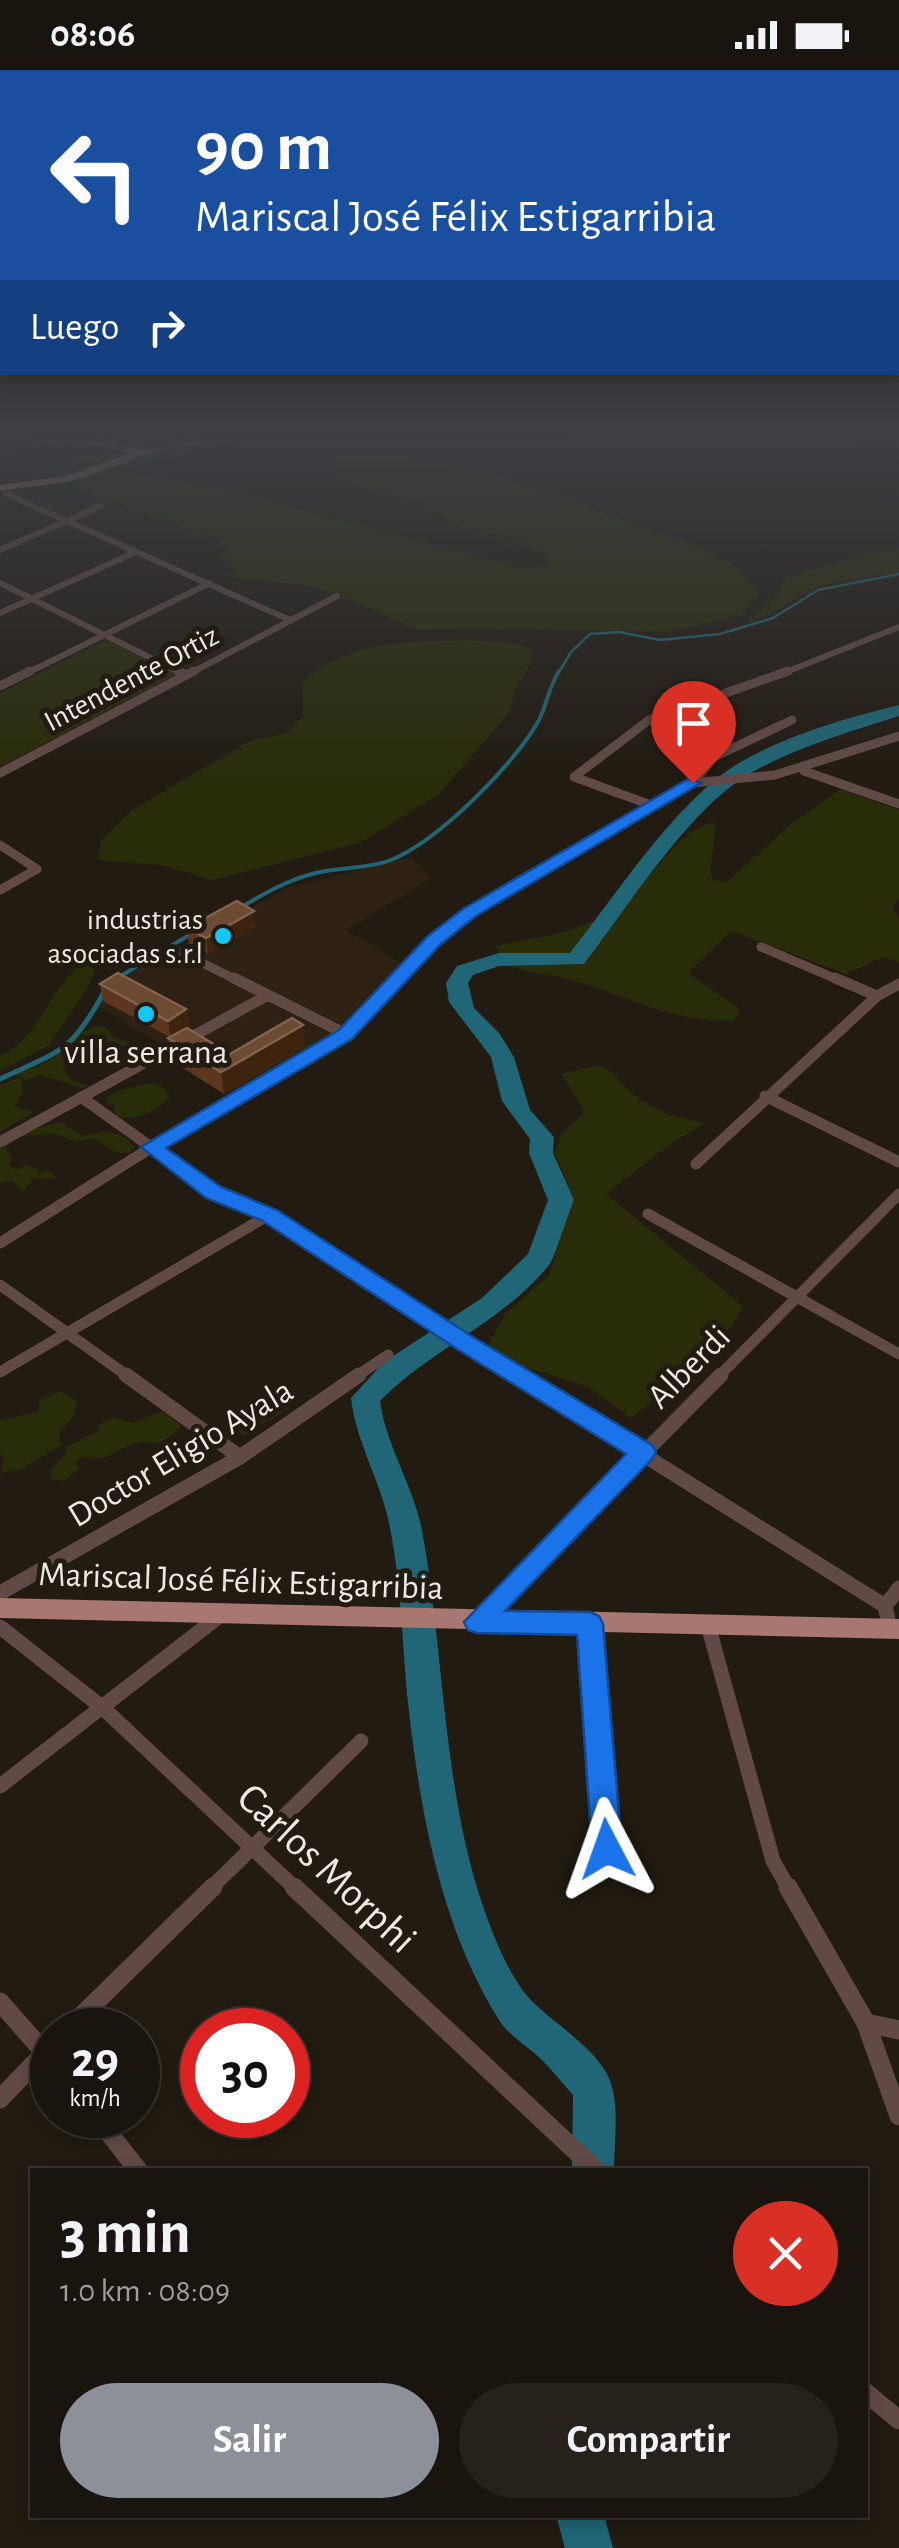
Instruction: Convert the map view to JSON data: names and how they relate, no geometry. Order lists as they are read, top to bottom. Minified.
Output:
{"streets":{"main road":["Mariscal José Félix Estigarribia"],"street":["Intendente Ortiz","Alberdi","Doctor Eligio Ayala","Carlos Morphi"]},"crossings":[["Alberdi","Mariscal José Félix Estigarribia"]],"places":["industrias asociadas s.r.l","villa serrana"],"page":{"status":"08:06","turn":["90 m","Mariscal José Félix Estigarribia"],"then":"Luego","speed":"29 km/h","limit":"30","heading":["3 min","1.0 km · 08:09"],"buttons":["Salir","Compartir"]}}
